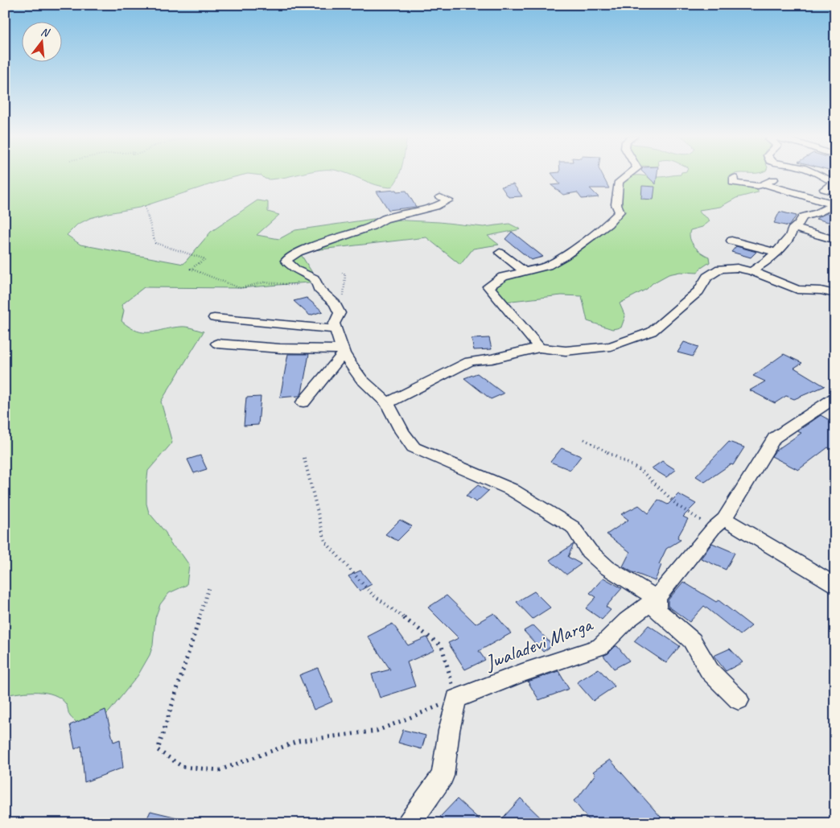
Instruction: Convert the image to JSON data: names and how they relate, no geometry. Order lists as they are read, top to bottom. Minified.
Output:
{"streets":{"street":["Jwaladevi Marga"]},"north":"top"}
